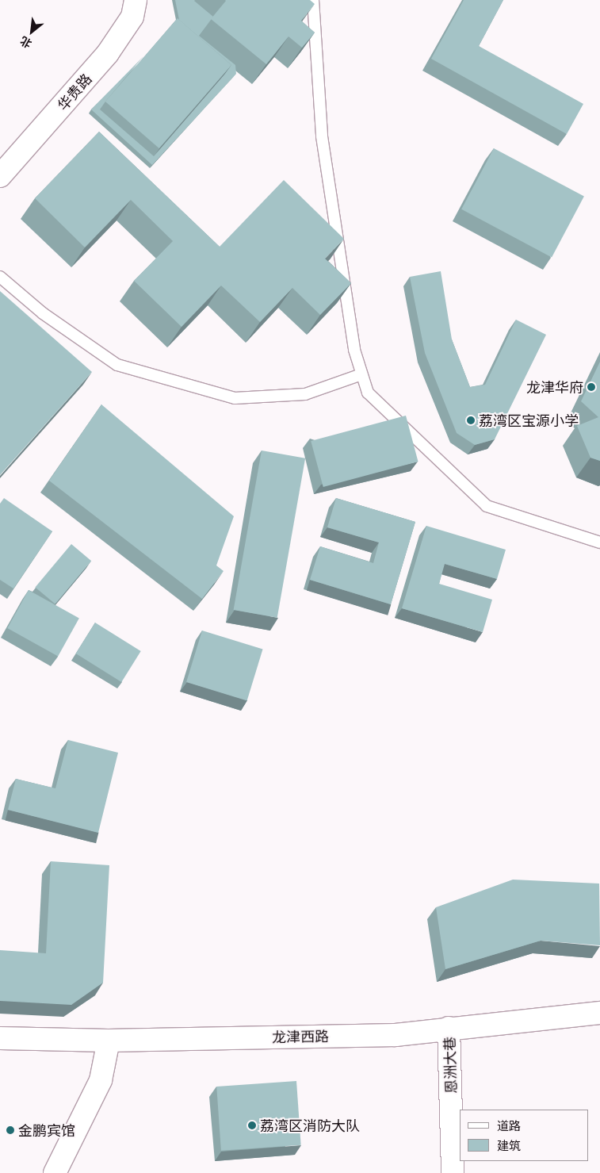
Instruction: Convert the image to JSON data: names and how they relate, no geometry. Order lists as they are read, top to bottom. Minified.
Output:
{"streets":{"street":["华贵路","龙津西路","恩洲大巷"]},"crossings":[["龙津西路","恩洲大巷"]],"places":["龙津华府","荔湾区宝源小学","荔湾区消防大队","金鹏宾馆"],"legend":["道路","建筑"],"north":"bottom left"}
